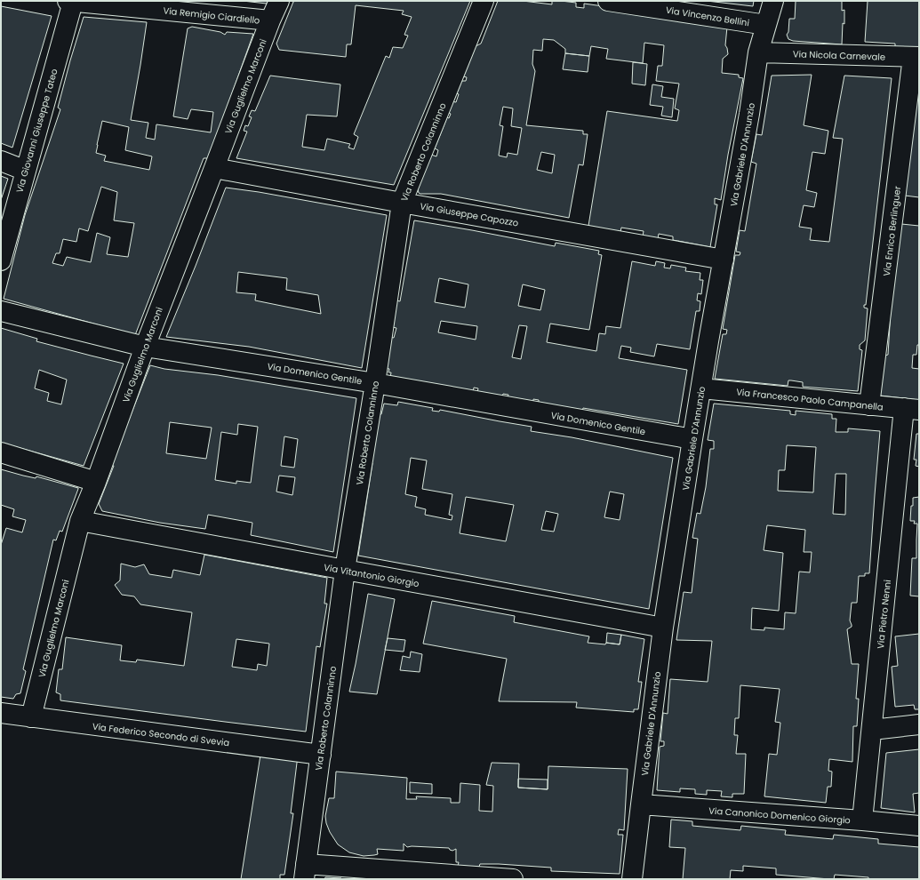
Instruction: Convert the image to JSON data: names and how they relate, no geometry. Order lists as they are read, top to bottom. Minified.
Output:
{"streets":{"street":["Via Remigio Ciardiello","Via Vincenzo Bellini","Via Nicola Carnevale","Via Guglielmo Marconi","Via Giovanni Giuseppe Tateo","Via Roberto Colanninno","Via Gabriele D'Annunzio","Via Giuseppe Capozzo","Via Enrico Berlinguer","Via Domenico Gentile","Via Francesco Paolo Campanella","Via Vitantonio Giorgio","Via Pietro Nenni","Via Federico Secondo di Svevia","Via Canonico Domenico Giorgio"]},"crossings":[["Via Remigio Ciardiello","Via Guglielmo Marconi"],["Via Remigio Ciardiello","Via Giovanni Giuseppe Tateo"],["Via Vincenzo Bellini","Via Gabriele D'Annunzio"],["Via Nicola Carnevale","Via Gabriele D'Annunzio"],["Via Nicola Carnevale","Via Enrico Berlinguer"],["Via Guglielmo Marconi","Via Giuseppe Capozzo"],["Via Guglielmo Marconi","Via Domenico Gentile"],["Via Guglielmo Marconi","Via Vitantonio Giorgio"],["Via Guglielmo Marconi","Via Federico Secondo di Svevia"],["Via Roberto Colanninno","Via Giuseppe Capozzo"],["Via Roberto Colanninno","Via Domenico Gentile"],["Via Roberto Colanninno","Via Vitantonio Giorgio"],["Via Roberto Colanninno","Via Federico Secondo di Svevia"],["Via Gabriele D'Annunzio","Via Giuseppe Capozzo"],["Via Gabriele D'Annunzio","Via Domenico Gentile"],["Via Gabriele D'Annunzio","Via Francesco Paolo Campanella"],["Via Gabriele D'Annunzio","Via Vitantonio Giorgio"],["Via Gabriele D'Annunzio","Via Canonico Domenico Giorgio"],["Via Enrico Berlinguer","Via Francesco Paolo Campanella"],["Via Francesco Paolo Campanella","Via Pietro Nenni"],["Via Pietro Nenni","Via Canonico Domenico Giorgio"]]}
